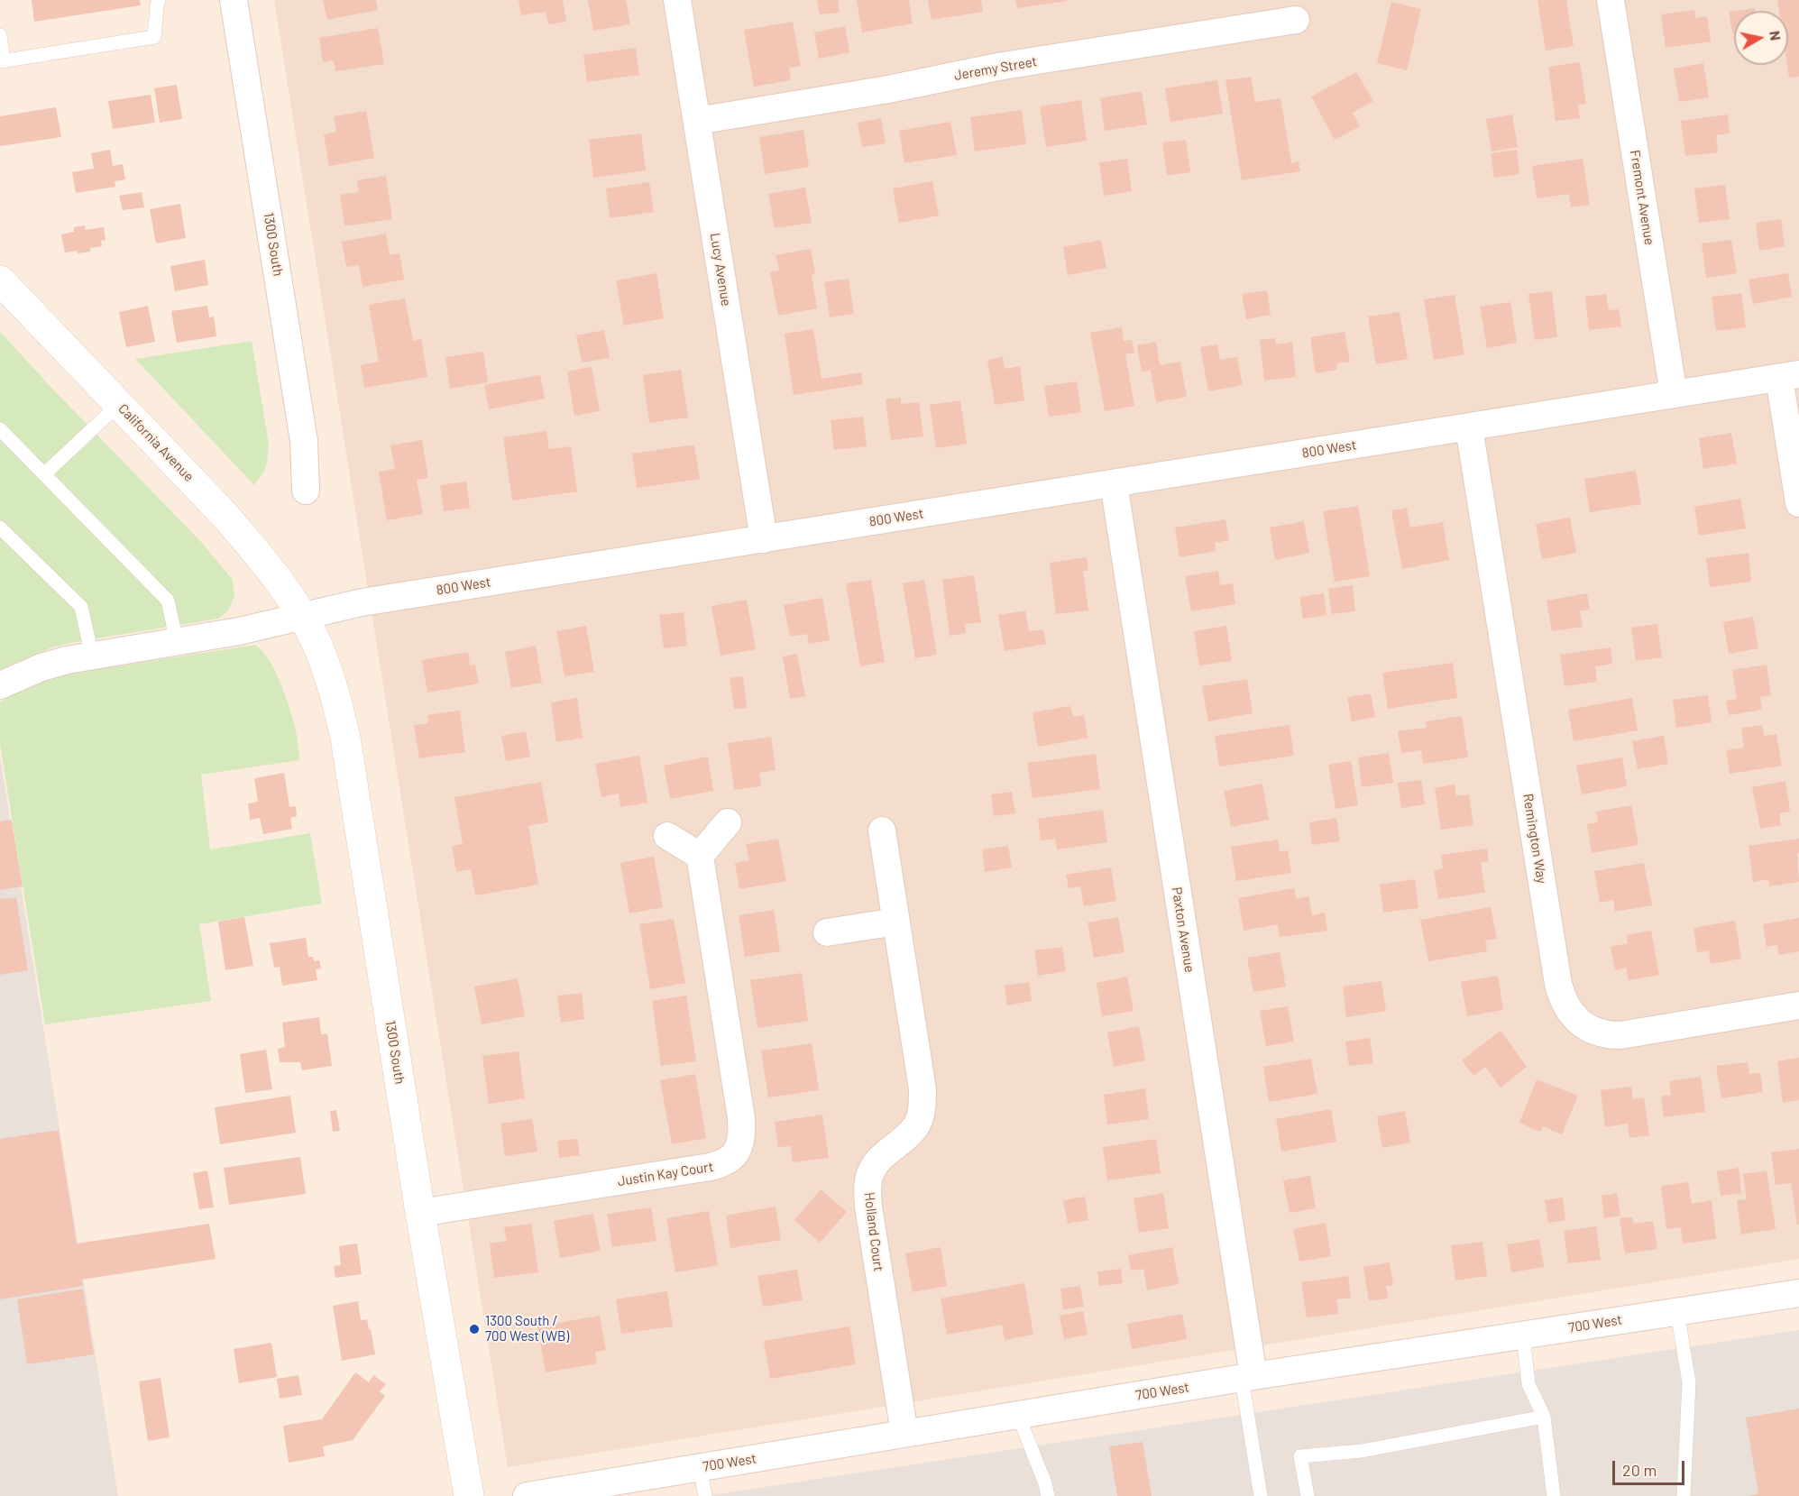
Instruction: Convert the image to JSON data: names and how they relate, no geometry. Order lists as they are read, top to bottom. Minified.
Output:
{"streets":{"main road":["1300 South","California Avenue"],"street":["Jeremy Street","Fremont Avenue","Lucy Avenue","800 West","Remington Way","Paxton Avenue","Justin Kay Court","Holland Court","700 West"]},"crossings":[["Jeremy Street","Lucy Avenue"],["Fremont Avenue","800 West"],["1300 South","California Avenue"],["1300 South","800 West"],["1300 South","Justin Kay Court"],["Lucy Avenue","800 West"],["California Avenue","800 West"],["800 West","Remington Way"],["800 West","Paxton Avenue"],["Paxton Avenue","700 West"],["Holland Court","700 West"]],"places":["1300 South / 700 West (WB)"],"scale_bar":"20 m","north":"right"}
